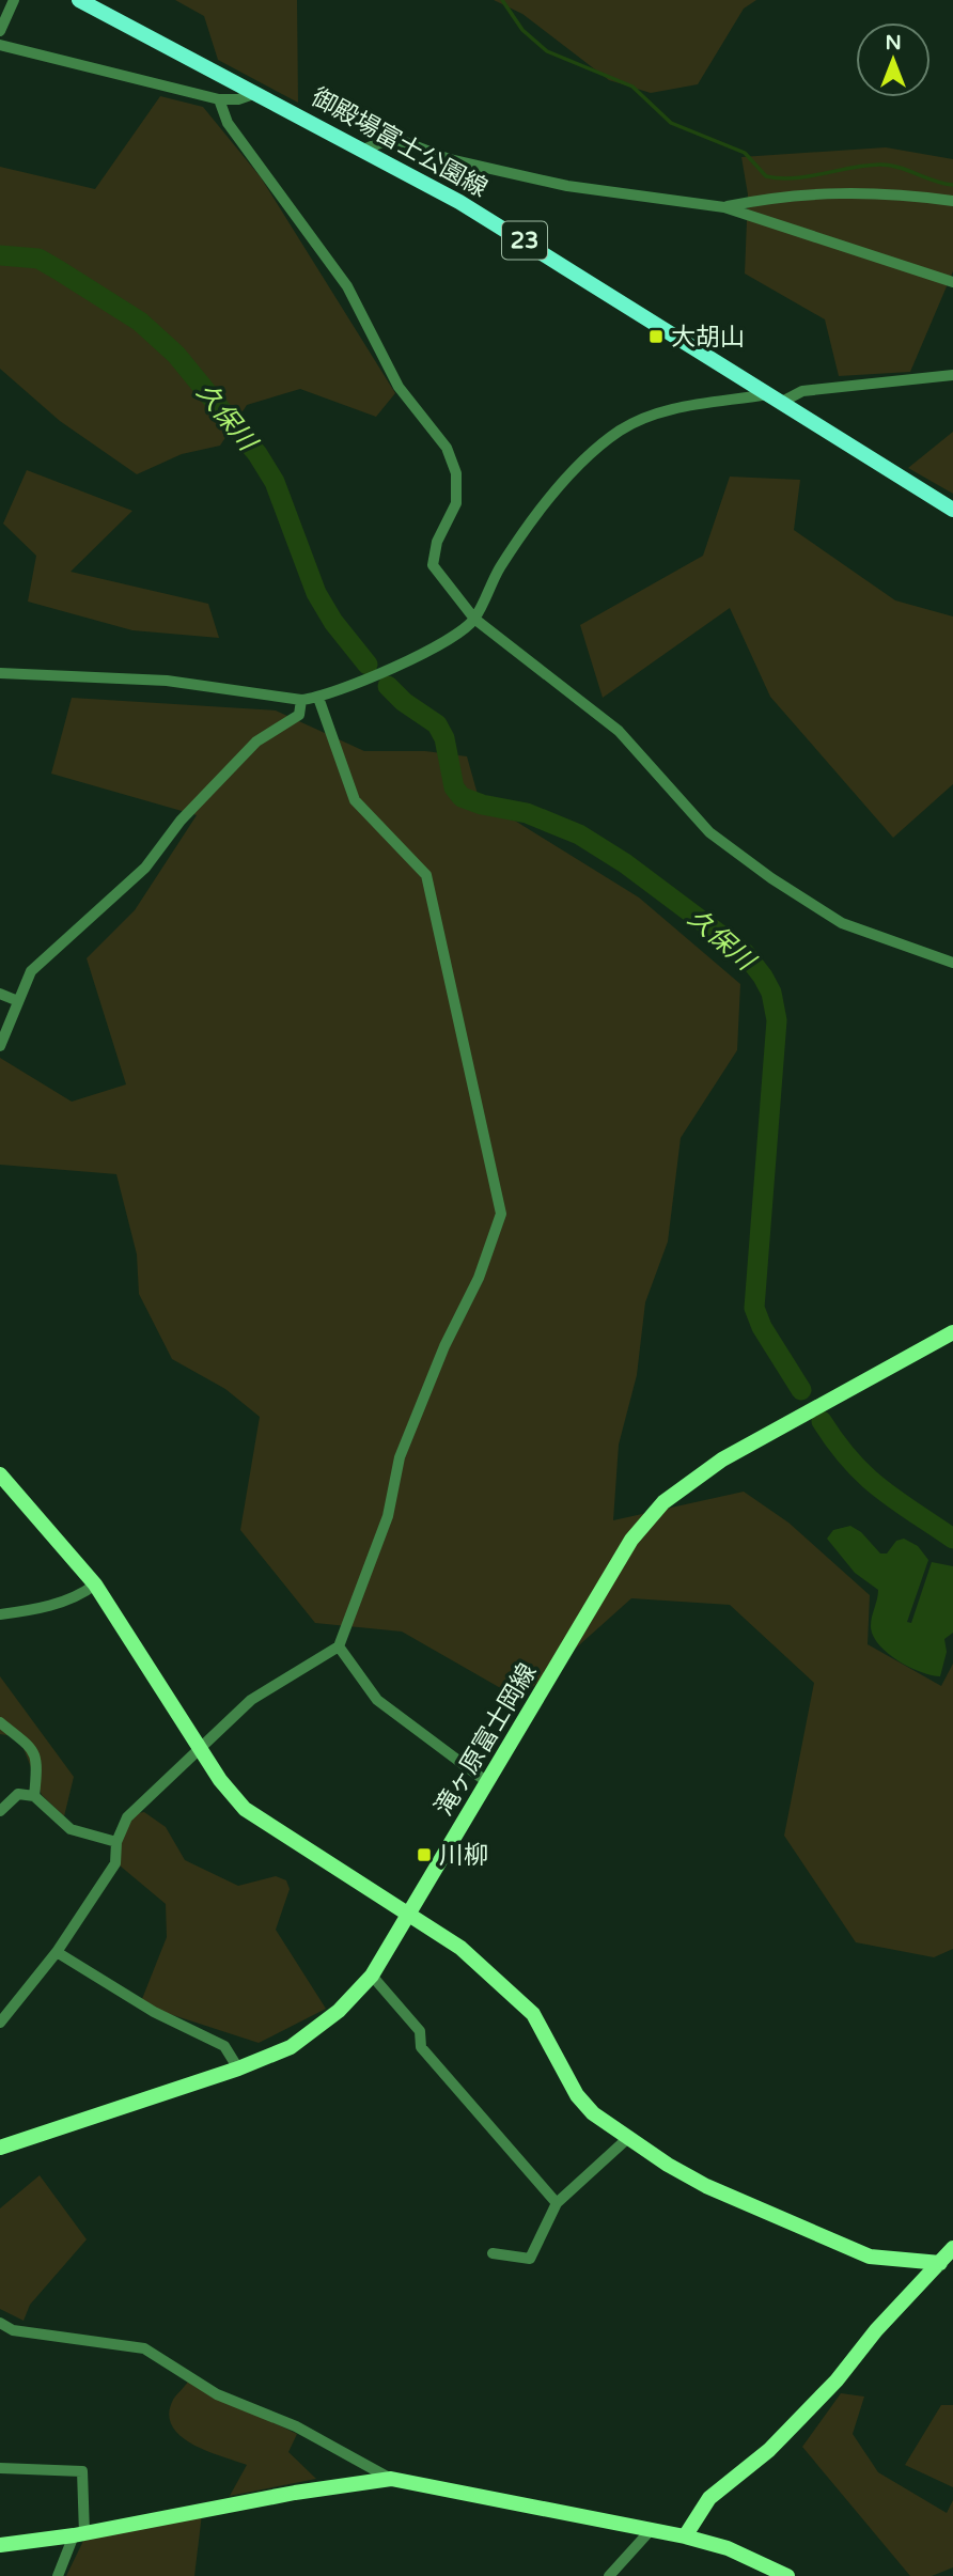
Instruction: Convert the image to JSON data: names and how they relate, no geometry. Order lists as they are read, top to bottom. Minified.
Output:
{"streets":{"main road":["御殿場富士公園線","23"],"street":["滝ヶ原富士岡線"]},"water":["久保川"],"places":{"transit":["大胡山","川柳"]},"north":"top"}
